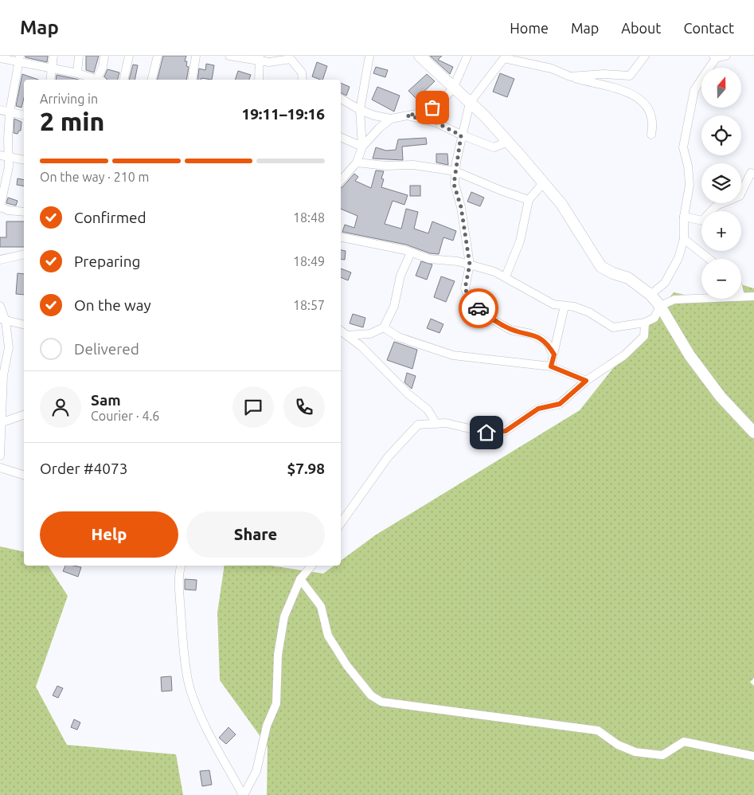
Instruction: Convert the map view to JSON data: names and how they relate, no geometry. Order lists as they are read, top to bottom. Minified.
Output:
{"north":"top","page":{"header":"Map","nav":["Home","Map","About","Contact"],"map_buttons":["+","−"],"heading":["2 min","Arriving in","19:11–19:16"],"panel":["Sam","Courier · 4.6","Order #4073","$7.98"],"bar":"On the way · 210 m","list":[["Confirmed","18:48"],["Preparing","18:49"],["On the way","18:57"],"Delivered"],"buttons":["Help","Share"]}}
